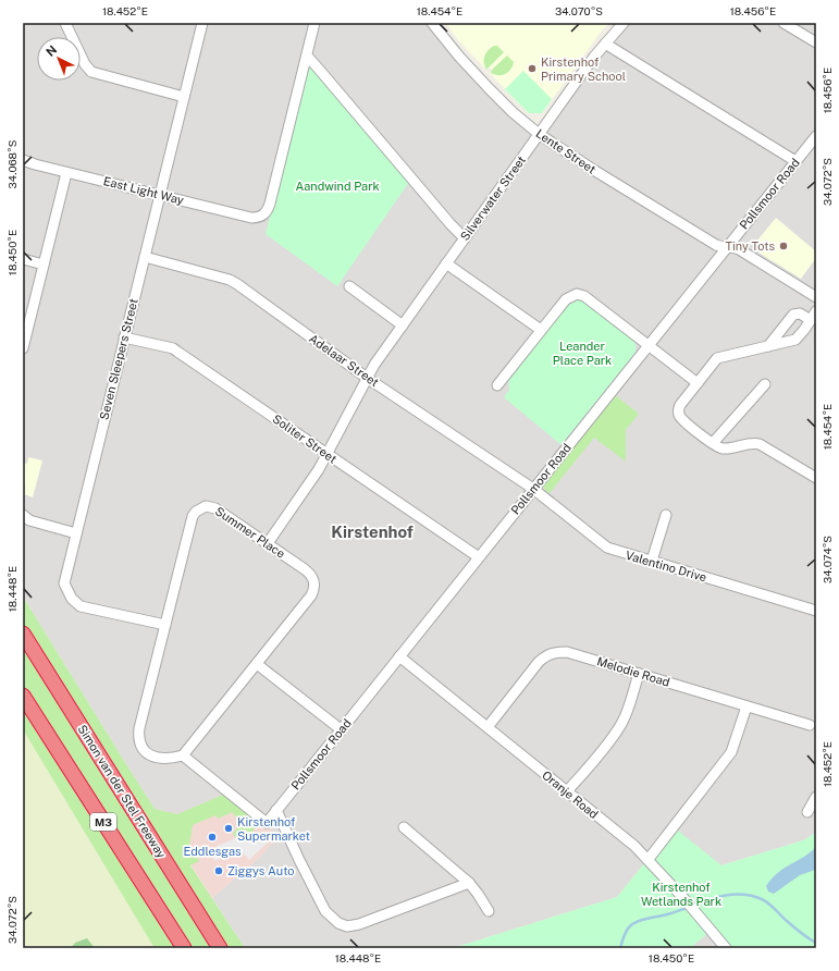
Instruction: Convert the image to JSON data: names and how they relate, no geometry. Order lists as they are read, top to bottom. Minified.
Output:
{"streets":{"highway":["Simon van der Stel Freeway","M3"],"street":["Lente Street","East Light Way","Pollsmoor Road","Silverwater Street","Seven Sleepers Street","Adelaar Street","Soliter Street","Summer Place","Valentino Drive","Melodie Road","Oranje Road"]},"crossings":[["Lente Street","Pollsmoor Road"],["Lente Street","Silverwater Street"],["East Light Way","Seven Sleepers Street"],["Pollsmoor Road","Adelaar Street"],["Pollsmoor Road","Soliter Street"],["Pollsmoor Road","Summer Place"],["Pollsmoor Road","Valentino Drive"],["Pollsmoor Road","Oranje Road"],["Silverwater Street","Adelaar Street"],["Silverwater Street","Soliter Street"],["Silverwater Street","Summer Place"],["Seven Sleepers Street","Adelaar Street"],["Seven Sleepers Street","Soliter Street"],["Seven Sleepers Street","Summer Place"],["Adelaar Street","Valentino Drive"],["Melodie Road","Oranje Road"]],"districts":["Kirstenhof"],"parks":["Aandwind Park","Leander Place Park","Kirstenhof Wetlands Park"],"places":["Kirstenhof Primary School","Tiny Tots","Kirstenhof Supermarket","Eddlesgas","Ziggys Auto"],"north":"top left","coordinates":["18.452°E","18.454°E","34.070°S","18.456°E","34.068°S","34.072°S","18.450°E","34.074°S","18.448°E"]}
